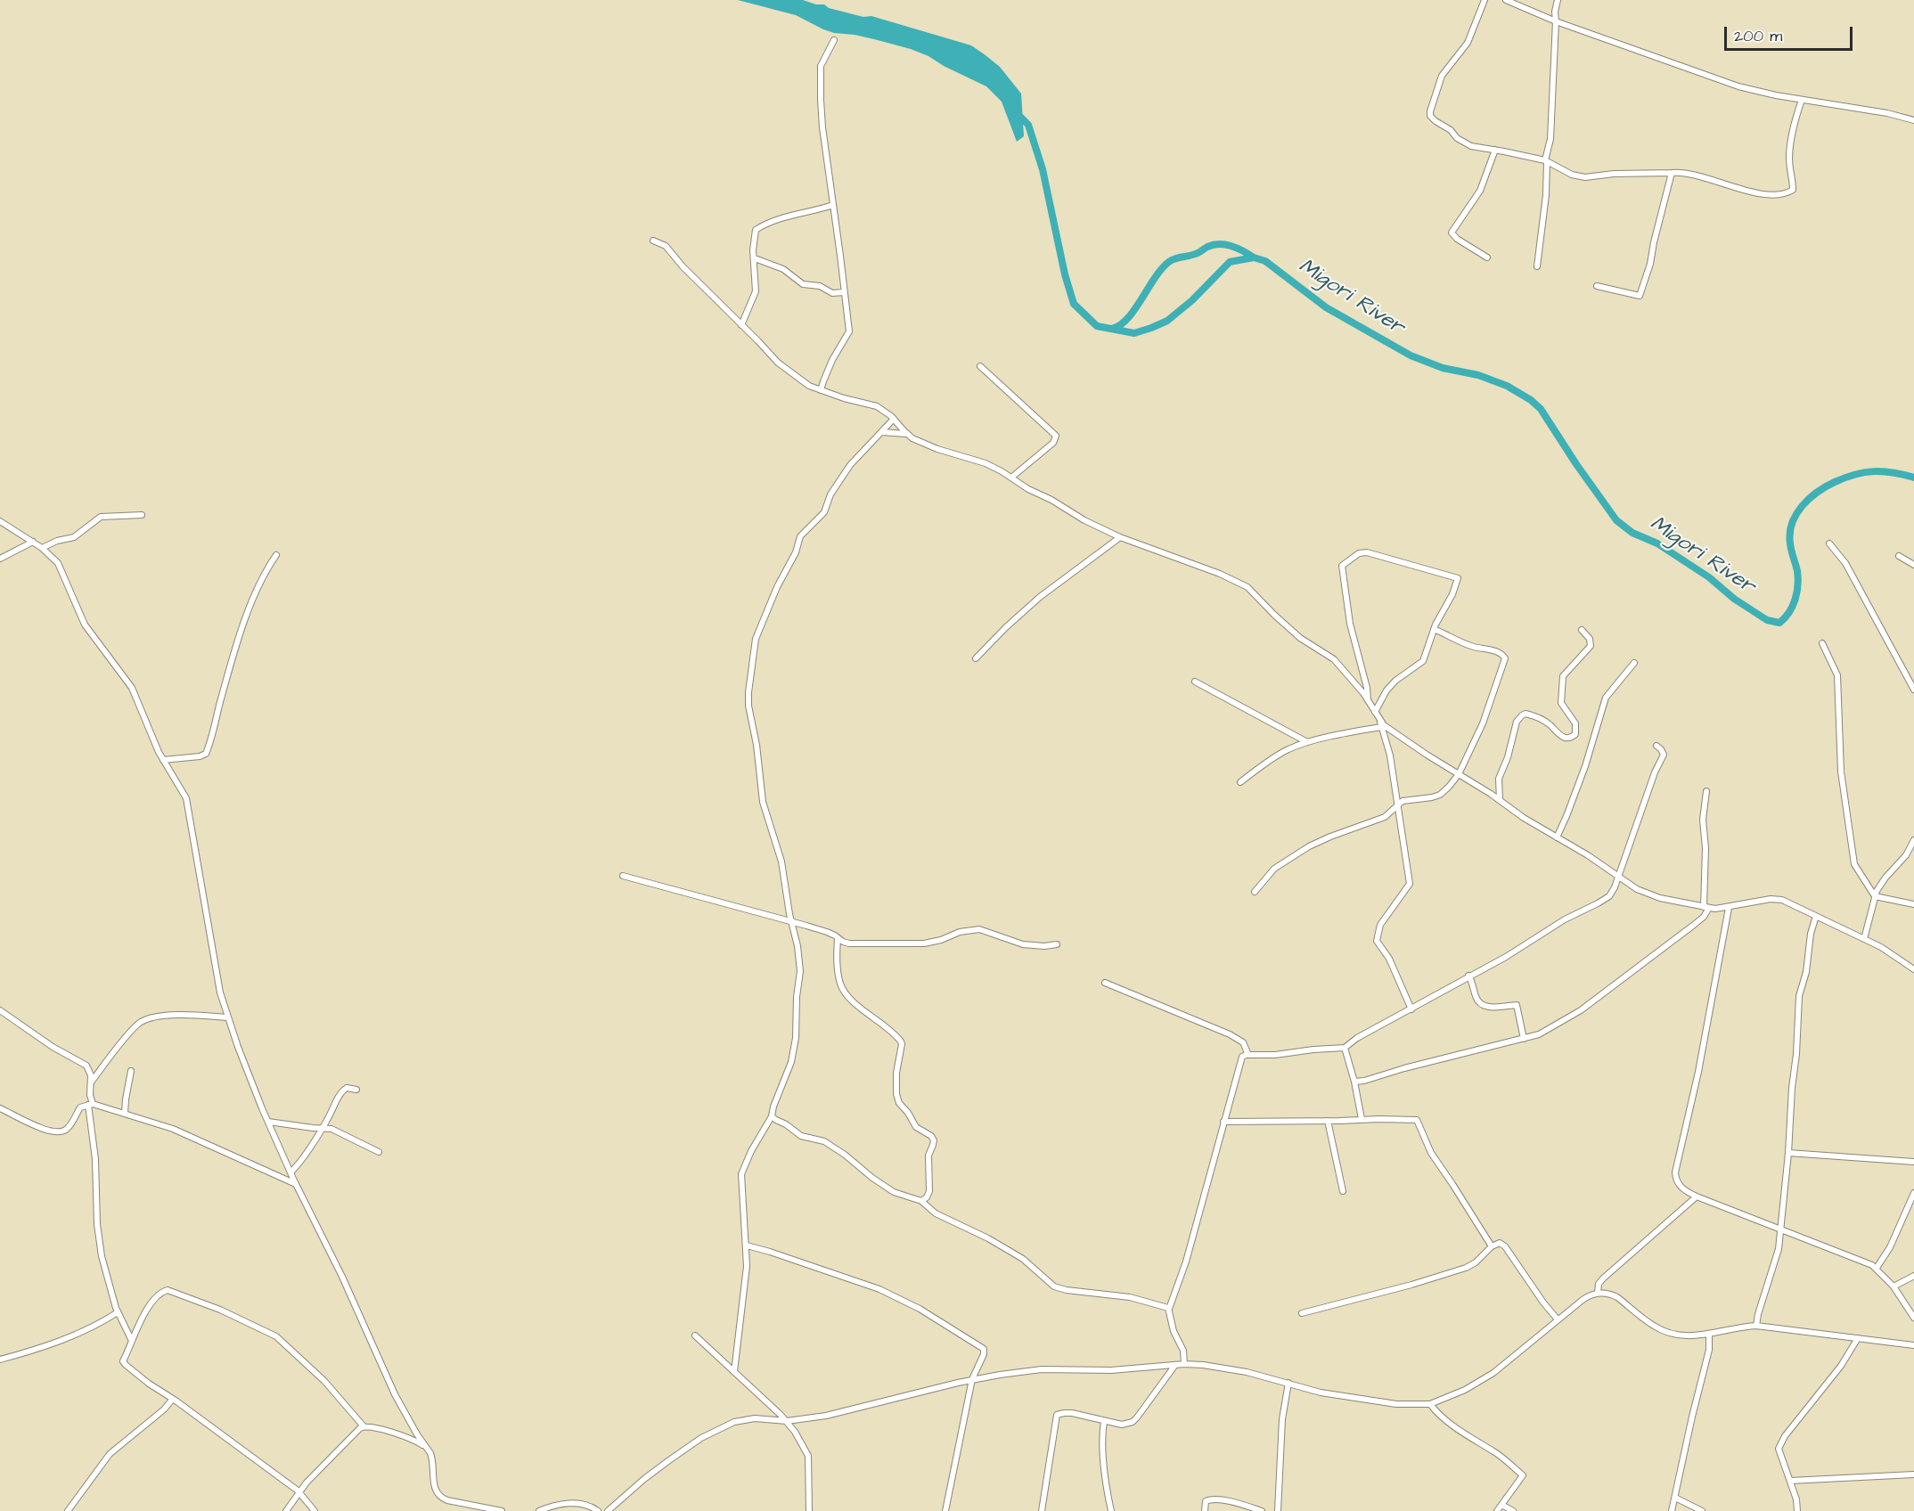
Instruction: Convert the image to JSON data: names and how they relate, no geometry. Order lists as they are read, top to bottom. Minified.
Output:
{"water":["Migori River"],"scale_bar":"200 m"}
